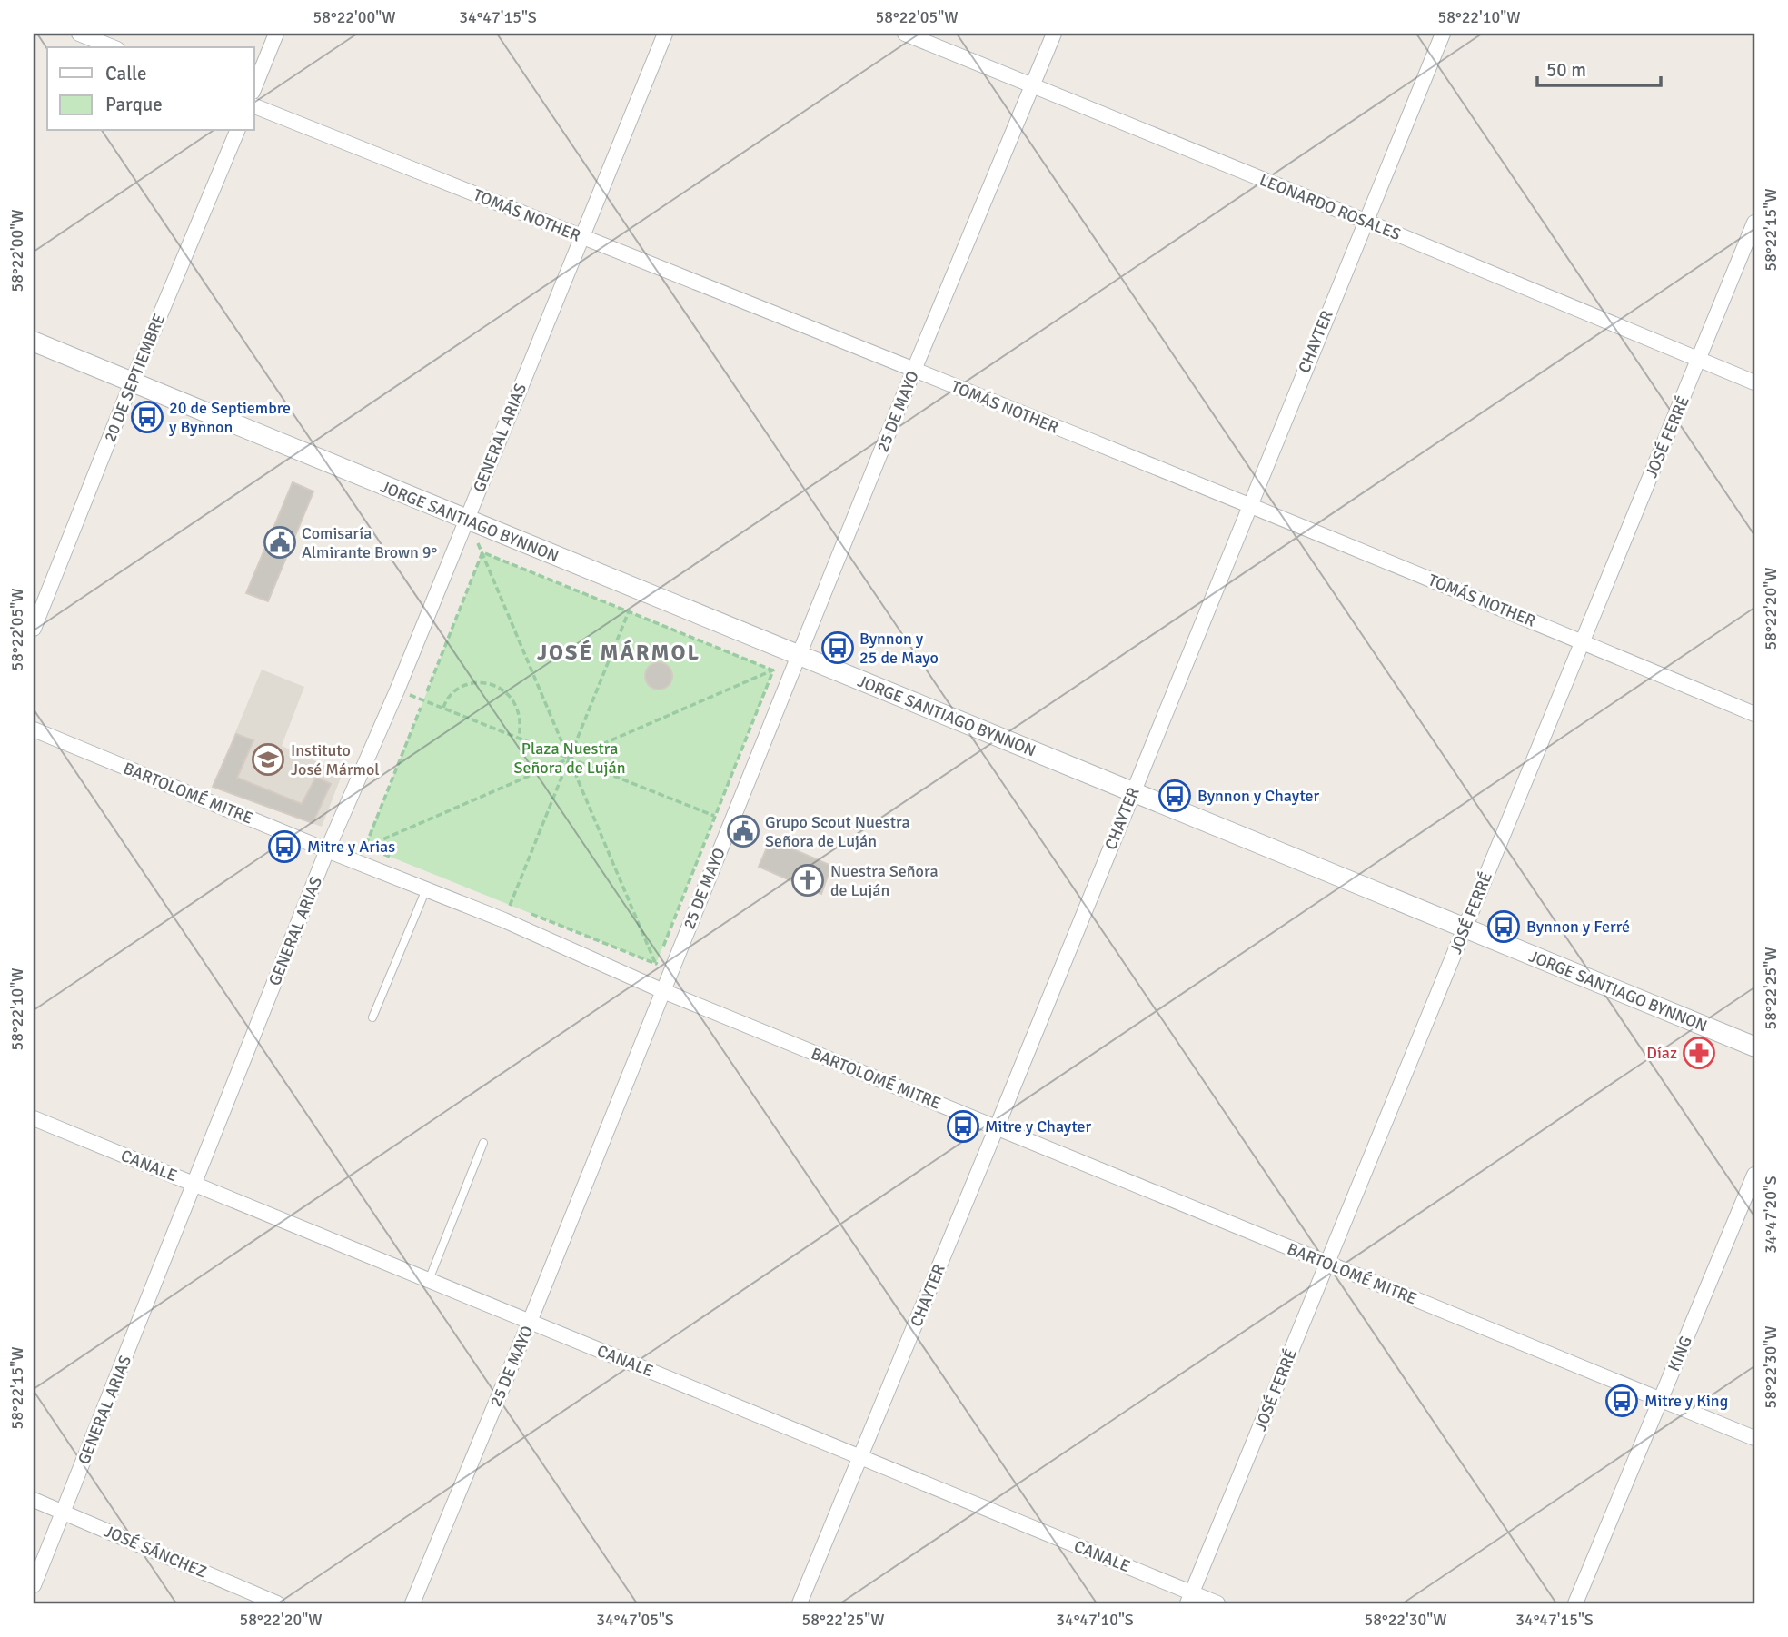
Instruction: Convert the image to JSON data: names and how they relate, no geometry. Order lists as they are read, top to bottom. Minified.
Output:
{"streets":{"street":["LEONARDO ROSALES","TOMÁS NOTHER","CHAYTER","20 DE SEPTIEMBRE","25 DE MAYO","JOSÉ FERRÉ","GENERAL ARIAS","JORGE SANTIAGO BYNNON","BARTOLOMÉ MITRE","CANALE","KING","JOSÉ SÁNCHEZ"]},"crossings":[["LEONARDO ROSALES","CHAYTER"],["LEONARDO ROSALES","25 DE MAYO"],["LEONARDO ROSALES","JOSÉ FERRÉ"],["TOMÁS NOTHER","CHAYTER"],["TOMÁS NOTHER","25 DE MAYO"],["TOMÁS NOTHER","JOSÉ FERRÉ"],["TOMÁS NOTHER","GENERAL ARIAS"],["CHAYTER","JORGE SANTIAGO BYNNON"],["CHAYTER","BARTOLOMÉ MITRE"],["CHAYTER","CANALE"],["20 DE SEPTIEMBRE","JORGE SANTIAGO BYNNON"],["25 DE MAYO","JORGE SANTIAGO BYNNON"],["25 DE MAYO","BARTOLOMÉ MITRE"],["25 DE MAYO","CANALE"],["JOSÉ FERRÉ","JORGE SANTIAGO BYNNON"],["JOSÉ FERRÉ","BARTOLOMÉ MITRE"],["JOSÉ FERRÉ","CANALE"],["GENERAL ARIAS","JORGE SANTIAGO BYNNON"],["GENERAL ARIAS","BARTOLOMÉ MITRE"],["GENERAL ARIAS","CANALE"],["GENERAL ARIAS","JOSÉ SÁNCHEZ"],["BARTOLOMÉ MITRE","KING"]],"districts":["JOSÉ MÁRMOL"],"parks":["Plaza Nuestra Señora de Luján"],"places":{"bus stop":["20 de Septiembre y Bynnon","Bynnon y 25 de Mayo","Bynnon y Chayter","Mitre y Arias","Bynnon y Ferré","Mitre y Chayter","Mitre y King"],"public building":["Comisaría Almirante Brown 9°","Grupo Scout Nuestra Señora de Luján"],"school or university":["Instituto José Mármol"],"church":["Nuestra Señora de Luján"],"pharmacy":["Díaz"]},"legend":["Calle","Parque"],"scale_bar":"50 m","coordinates":["58°22'00\"W","34°47'15\"S","58°22'05\"W","58°22'10\"W","58°22'15\"W","58°22'20\"W","58°22'25\"W","34°47'20\"S","58°22'30\"W","34°47'05\"S","34°47'10\"S"]}
